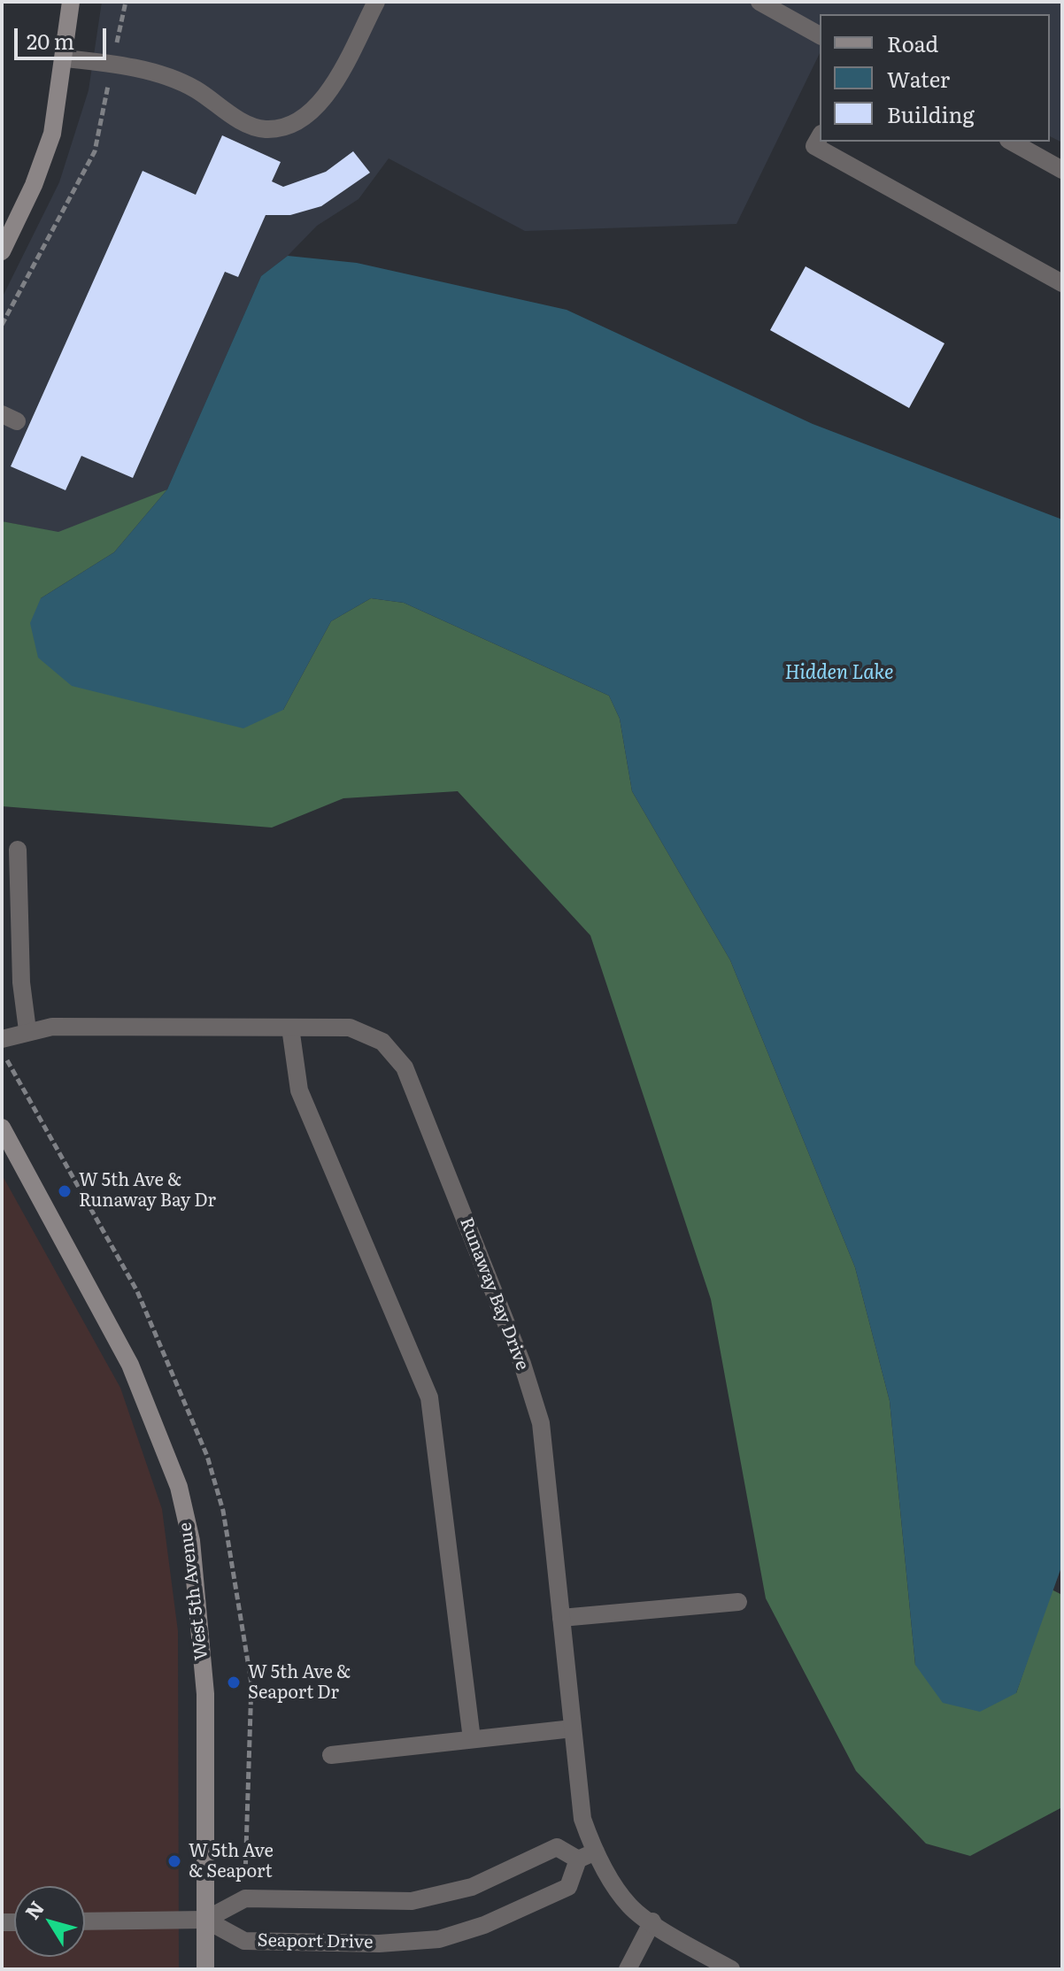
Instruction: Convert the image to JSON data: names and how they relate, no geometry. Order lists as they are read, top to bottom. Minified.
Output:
{"streets":{"main road":["West 5th Avenue"],"street":["Runaway Bay Drive","Seaport Drive"]},"crossings":[["West 5th Avenue","Seaport Drive"]],"water":["Hidden Lake"],"places":["W 5th Ave & Runaway Bay Dr","W 5th Ave & Seaport Dr","W 5th Ave & Seaport"],"legend":["Road","Water","Building"],"scale_bar":"20 m","north":"top left"}
